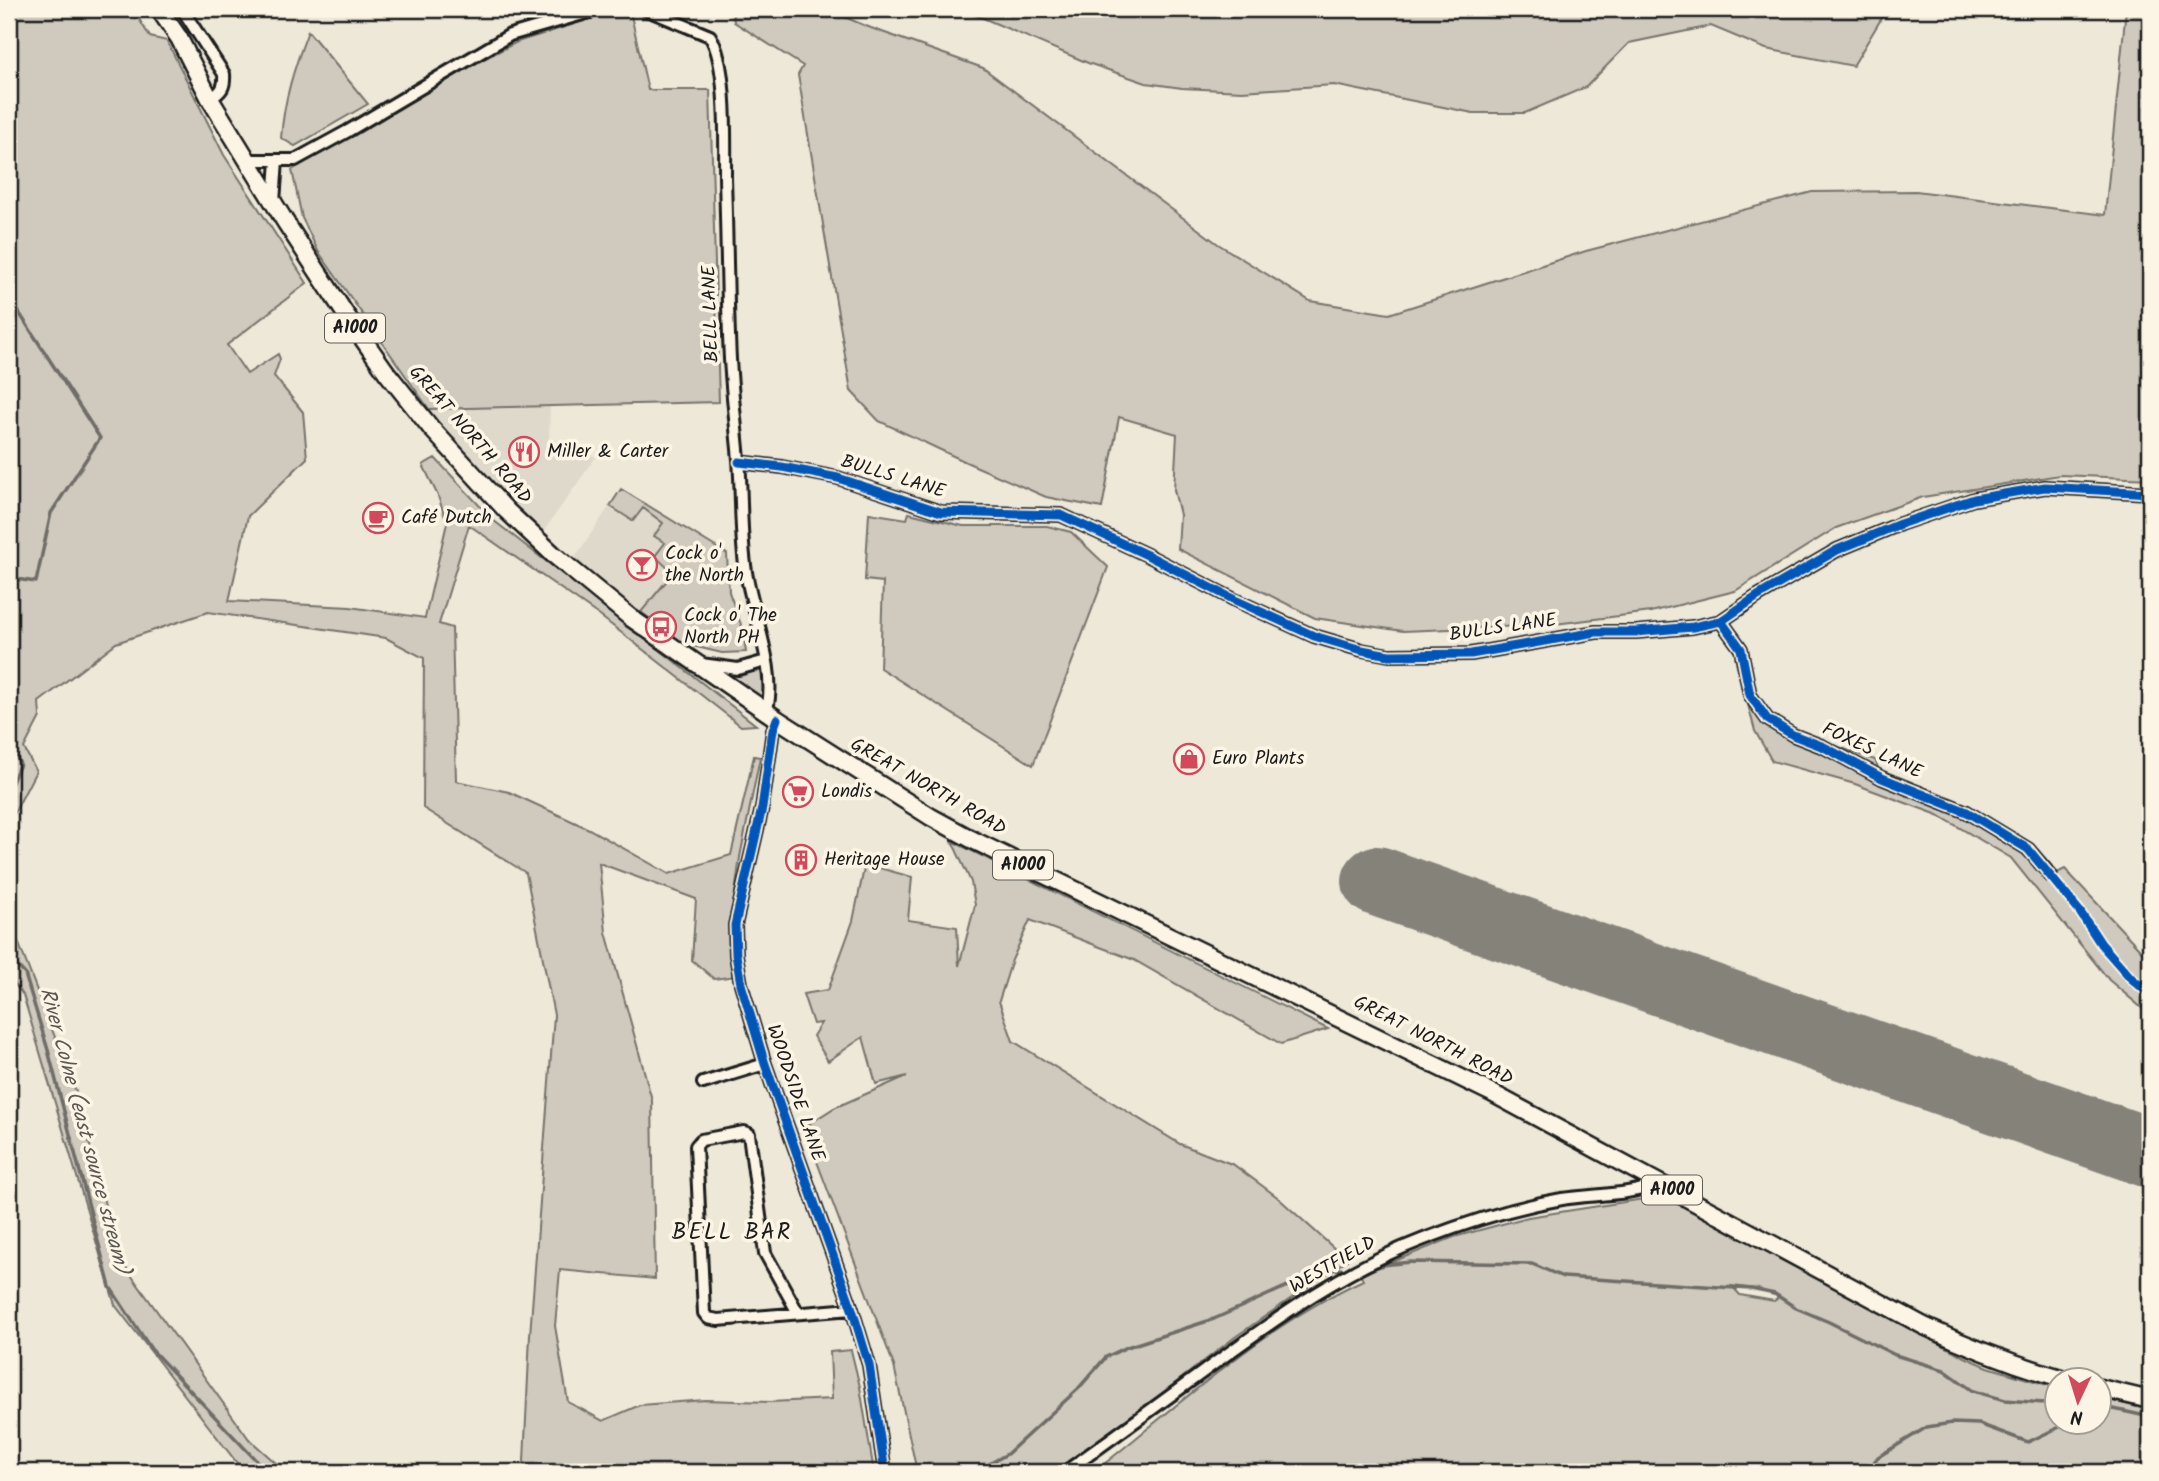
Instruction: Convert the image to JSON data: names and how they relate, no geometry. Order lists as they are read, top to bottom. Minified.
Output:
{"streets":{"main road":["A1000","GREAT NORTH ROAD"],"street":["BELL LANE","BULLS LANE","FOXES LANE","WOODSIDE LANE","WESTFIELD"]},"crossings":[["BELL LANE","GREAT NORTH ROAD"],["BELL LANE","BULLS LANE"],["BELL LANE","WOODSIDE LANE"],["GREAT NORTH ROAD","WOODSIDE LANE"],["GREAT NORTH ROAD","WESTFIELD"],["BULLS LANE","FOXES LANE"]],"districts":["BELL BAR"],"water":["River Colne (east source stream)"],"places":{"restaurant":["Miller & Carter"],"cafe":["Café Dutch"],"bar":["Cock o' the North"],"bus stop":["Cock o' The North PH"],"shop":["Euro Plants"],"supermarket":["Londis"],"building":["Heritage House"]},"north":"bottom"}
